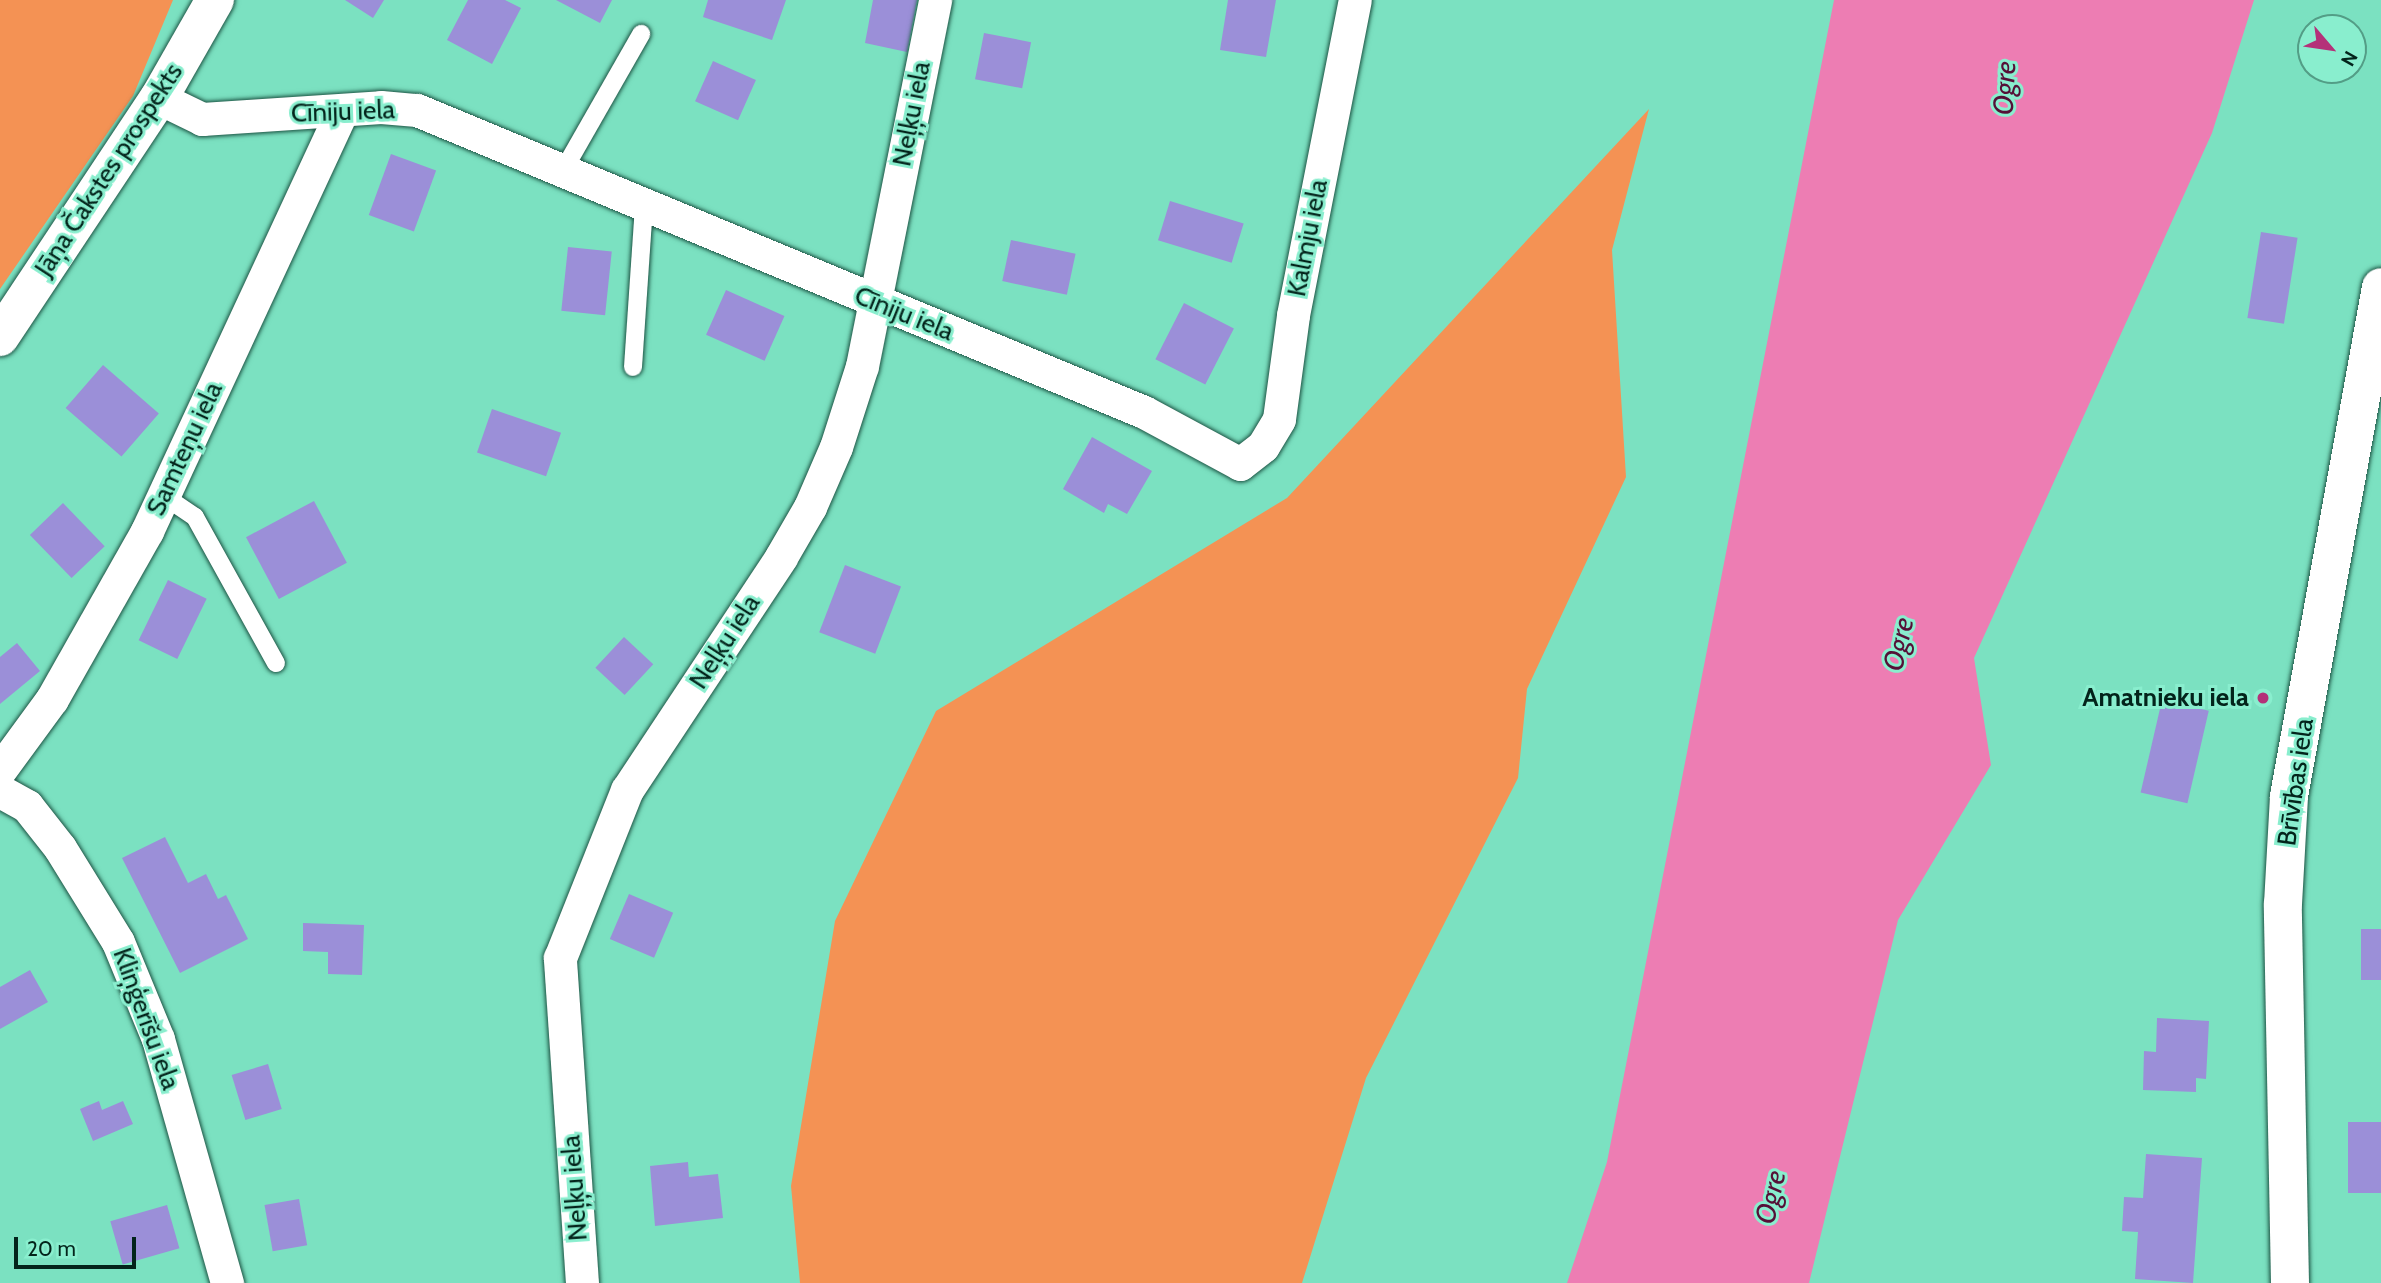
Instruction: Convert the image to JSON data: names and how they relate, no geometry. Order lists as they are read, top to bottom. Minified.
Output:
{"streets":{"main road":["Jāņa Čakstes prospekts","Brīvības iela"],"street":["Cīniju iela","Neļķu iela","Kalmju iela","Samteņu iela","Kliņģerīšu iela"]},"crossings":[["Cīniju iela","Neļķu iela"],["Cīniju iela","Jāņa Čakstes prospekts"],["Cīniju iela","Kalmju iela"],["Cīniju iela","Samteņu iela"]],"water":["Ogre"],"places":["Amatnieku iela"],"scale_bar":"20 m","north":"bottom right"}
